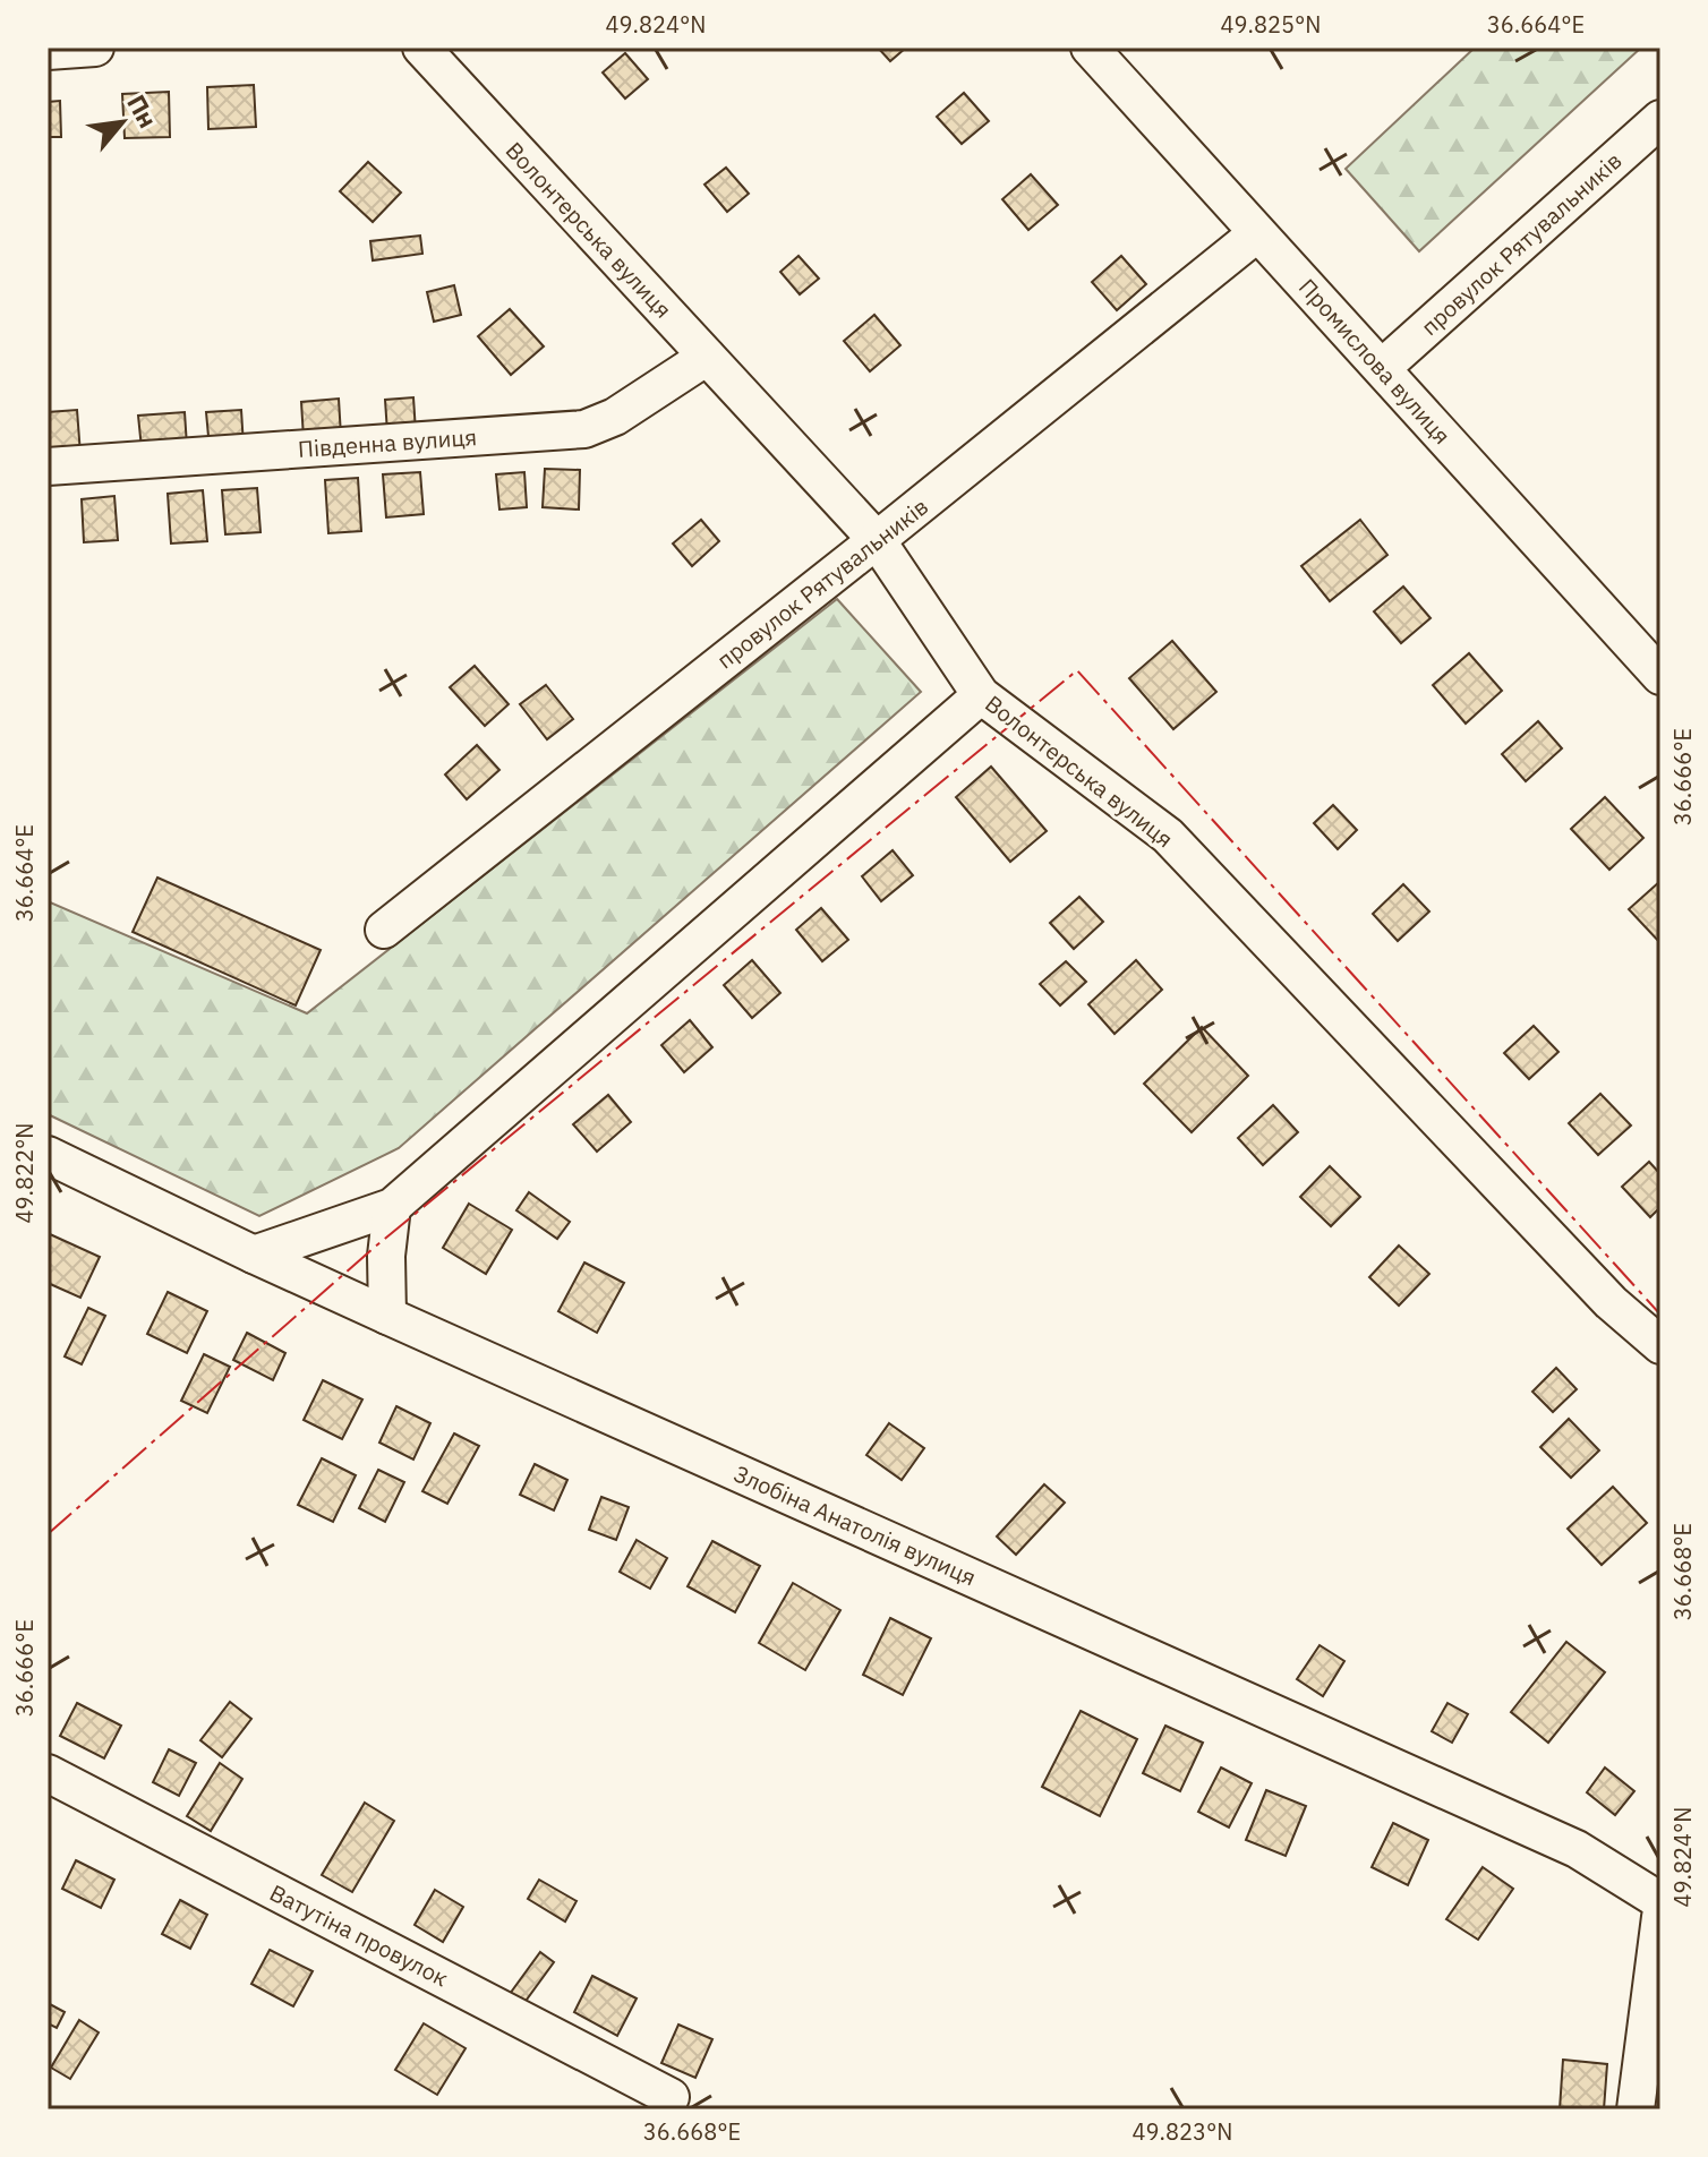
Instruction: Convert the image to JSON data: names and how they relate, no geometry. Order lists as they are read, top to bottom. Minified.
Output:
{"streets":{"street":["Волонтерська вулиця","провулок Рятувальників","Промислова вулиця","Південна вулиця","Злобіна Анатолія вулиця","Ватутіна провулок"]},"crossings":[["Волонтерська вулиця","провулок Рятувальників"],["Волонтерська вулиця","Південна вулиця"],["провулок Рятувальників","Промислова вулиця"]],"north":"top right","coordinates":["49.824°N","49.825°N","36.664°E","36.666°E","49.822°N","36.668°E","49.823°N"]}
